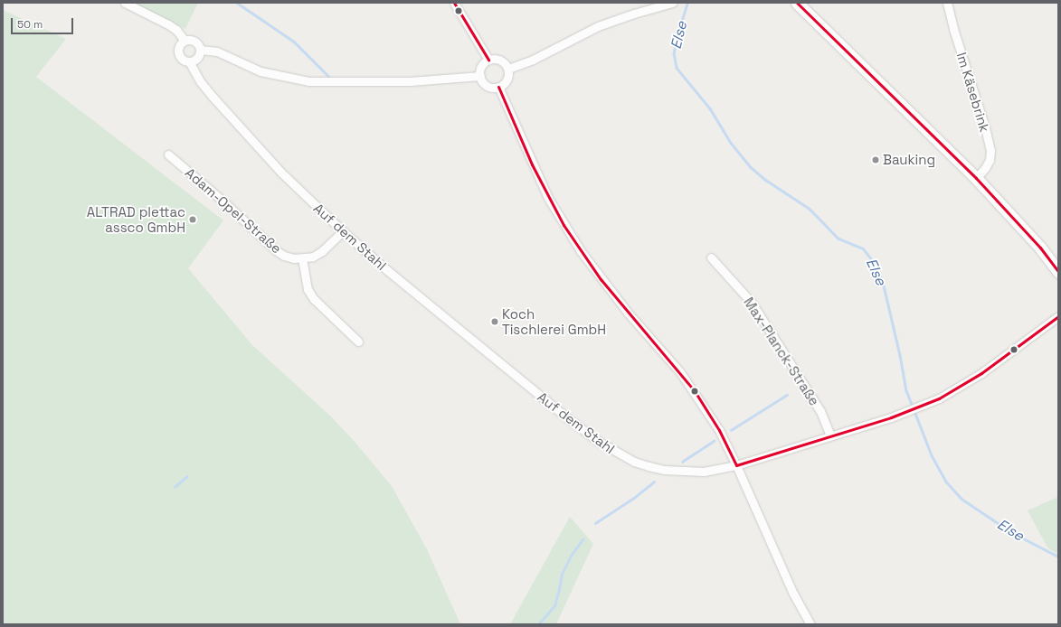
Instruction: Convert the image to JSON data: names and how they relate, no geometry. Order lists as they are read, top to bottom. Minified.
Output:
{"streets":{"street":["Im Käsebrink","Adam-Opel-Straße","Auf dem Stahl","Max-Planck-Straße"]},"crossings":[["Auf dem Stahl","Max-Planck-Straße"]],"water":["Else"],"places":["Bauking","ALTRAD plettac assco GmbH","Koch Tischlerei GmbH"],"scale_bar":"50 m"}
